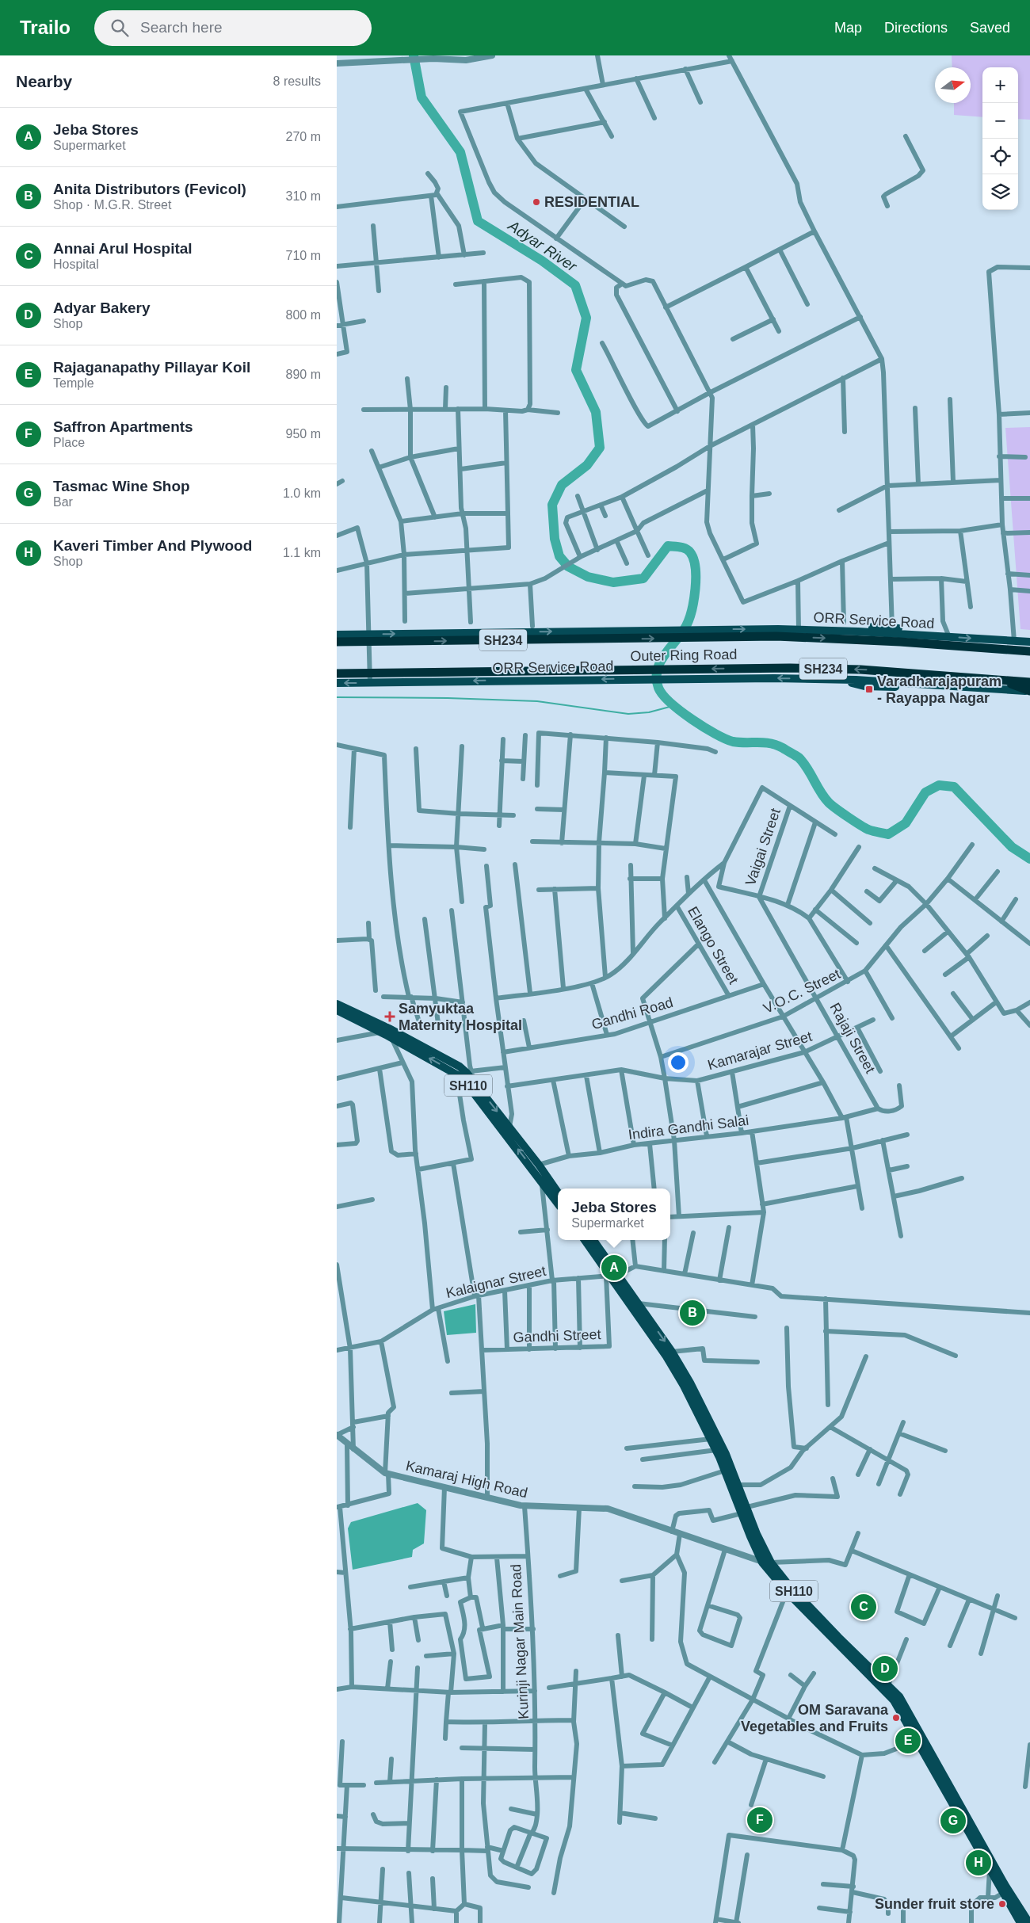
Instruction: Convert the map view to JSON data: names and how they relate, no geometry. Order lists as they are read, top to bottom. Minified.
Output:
{"streets":{"highway":["SH234","Outer Ring Road"],"main road":["ORR Service Road","SH110"],"street":["Vaigai Street","Elango Street","V.O.C. Street","Gandhi Road","Rajaji Street","Kamarajar Street","Indira Gandhi Salai","Kalaignar Street","Gandhi Street","Kamaraj High Road","Kurinji Nagar Main Road"]},"crossings":[["ORR Service Road","Outer Ring Road"],["Vaigai Street","Rajaji Street"],["Elango Street","Gandhi Road"],["V.O.C. Street","Rajaji Street"],["Rajaji Street","Kamarajar Street"],["Rajaji Street","Indira Gandhi Salai"],["SH110","Indira Gandhi Salai"],["SH110","Kalaignar Street"],["SH110","Gandhi Street"],["SH110","Kamaraj High Road"],["Kalaignar Street","Gandhi Street"],["Kamaraj High Road","Kurinji Nagar Main Road"]],"water":["Adyar River"],"places":{"other":["RESIDENTIAL","OM Saravana Vegetables and Fruits","Sunder fruit store"],"transit":["Varadharajapuram - Rayappa Nagar"],"health":["Samyuktaa Maternity Hospital"]},"north":"right","page":{"header":"Trailo","search":"Search here","nav":["Map","Directions","Saved"],"heading":["Nearby","8 results"],"map_buttons":["+","−"],"list":[{"mark":"A","name":"Jeba Stores","note":"Supermarket","value":"270 m"},{"mark":"B","name":"Anita Distributors (Fevicol)","note":"Shop · M.G.R. Street","value":"310 m"},{"mark":"C","name":"Annai Arul Hospital","note":"Hospital","value":"710 m"},{"mark":"D","name":"Adyar Bakery","note":"Shop","value":"800 m"},{"mark":"E","name":"Rajaganapathy Pillayar Koil","note":"Temple","value":"890 m"},{"mark":"F","name":"Saffron Apartments","note":"Place","value":"950 m"},{"mark":"G","name":"Tasmac Wine Shop","note":"Bar","value":"1.0 km"},{"mark":"H","name":"Kaveri Timber And Plywood","note":"Shop","value":"1.1 km"}],"popup":["Jeba Stores","Supermarket"],"pins":["A","B","C","D","E","F","G","H"]}}
